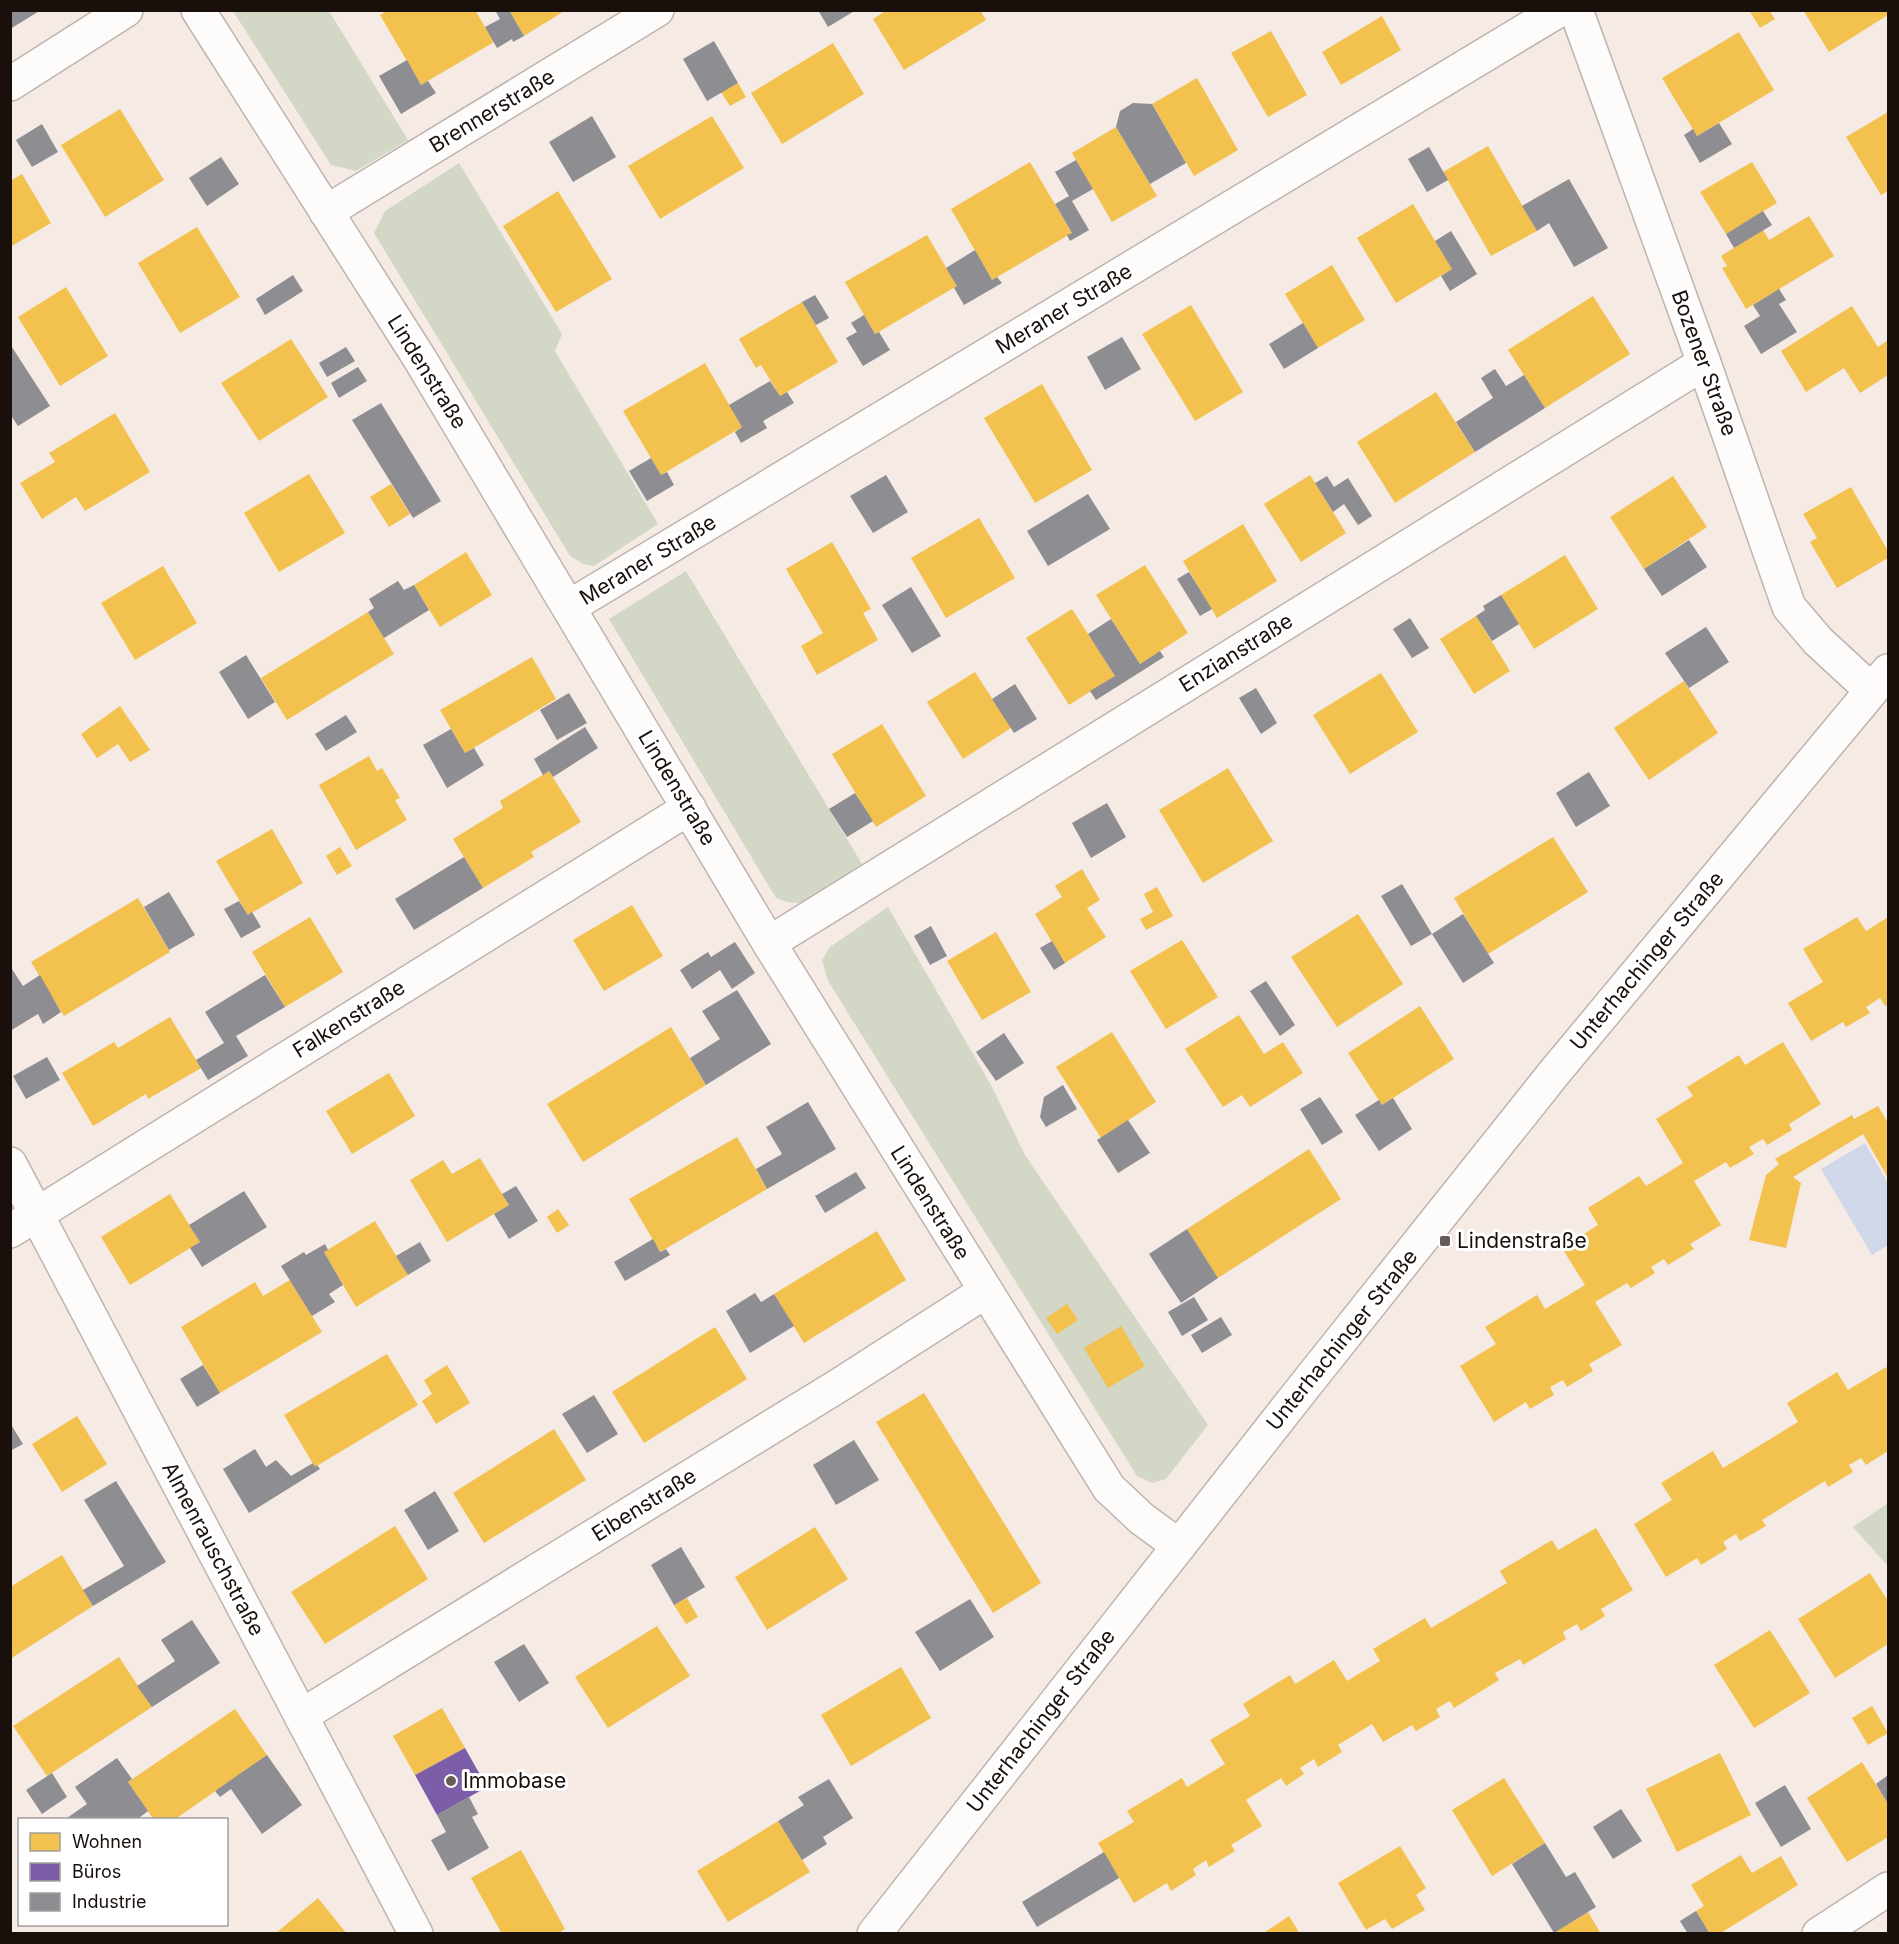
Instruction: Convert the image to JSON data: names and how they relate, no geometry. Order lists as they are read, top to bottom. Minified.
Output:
{"streets":{"street":["Brennerstraße","Meraner Straße","Bozener Straße","Lindenstraße","Enzianstraße","Unterhachinger Straße","Falkenstraße","Eibenstraße","Almenrauschstraße"]},"crossings":[["Brennerstraße","Lindenstraße"],["Meraner Straße","Lindenstraße"],["Bozener Straße","Enzianstraße"],["Bozener Straße","Unterhachinger Straße"],["Lindenstraße","Enzianstraße"],["Lindenstraße","Unterhachinger Straße"],["Lindenstraße","Falkenstraße"],["Lindenstraße","Eibenstraße"],["Falkenstraße","Almenrauschstraße"],["Eibenstraße","Almenrauschstraße"]],"places":{"transit":["Lindenstraße"],"other":["Immobase"]},"legend":["Wohnen","Büros","Industrie"]}
